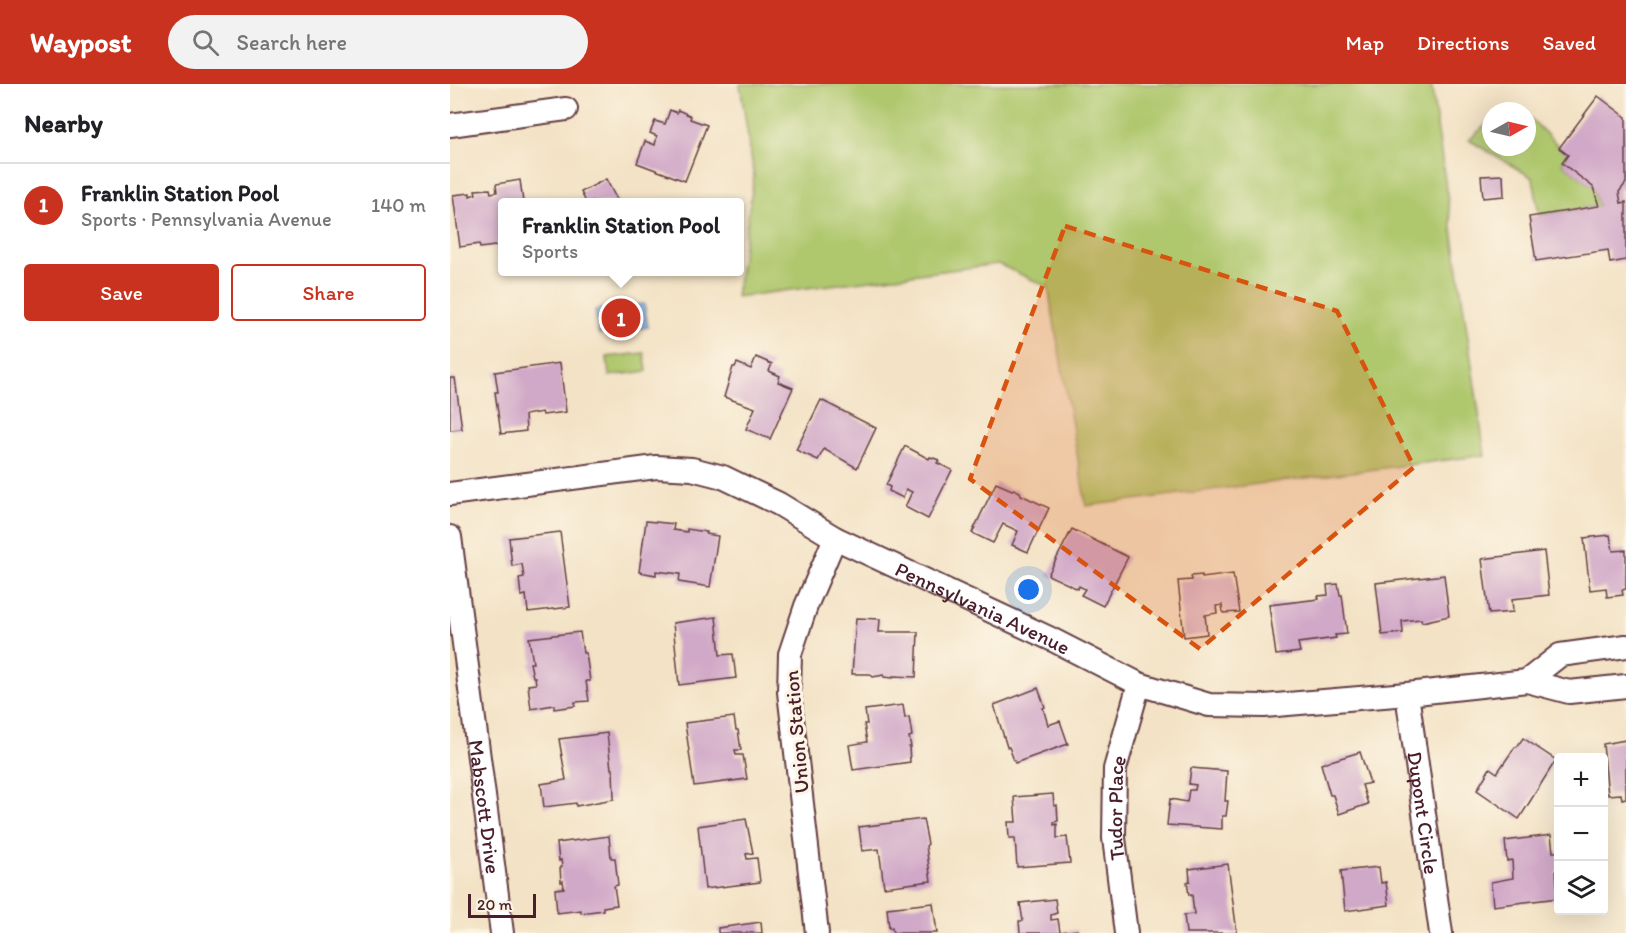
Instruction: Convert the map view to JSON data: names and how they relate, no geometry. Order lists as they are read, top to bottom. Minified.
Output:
{"streets":{"street":["Pennsylvania Avenue","Union Station","Mabscott Drive","Tudor Place","Dupont Circle"]},"crossings":[["Pennsylvania Avenue","Union Station"],["Pennsylvania Avenue","Tudor Place"],["Pennsylvania Avenue","Dupont Circle"]],"scale_bar":"20 m","north":"right","page":{"header":"Waypost","search":"Search here","nav":["Map","Directions","Saved"],"heading":"Nearby","list":[{"mark":"1","name":"Franklin Station Pool","note":"Sports · Pennsylvania Avenue","value":"140 m"}],"popup":["Franklin Station Pool","Sports"],"buttons":["Save","Share"],"pins":"1","map_buttons":["+","−"],"scale":"20 m"}}
